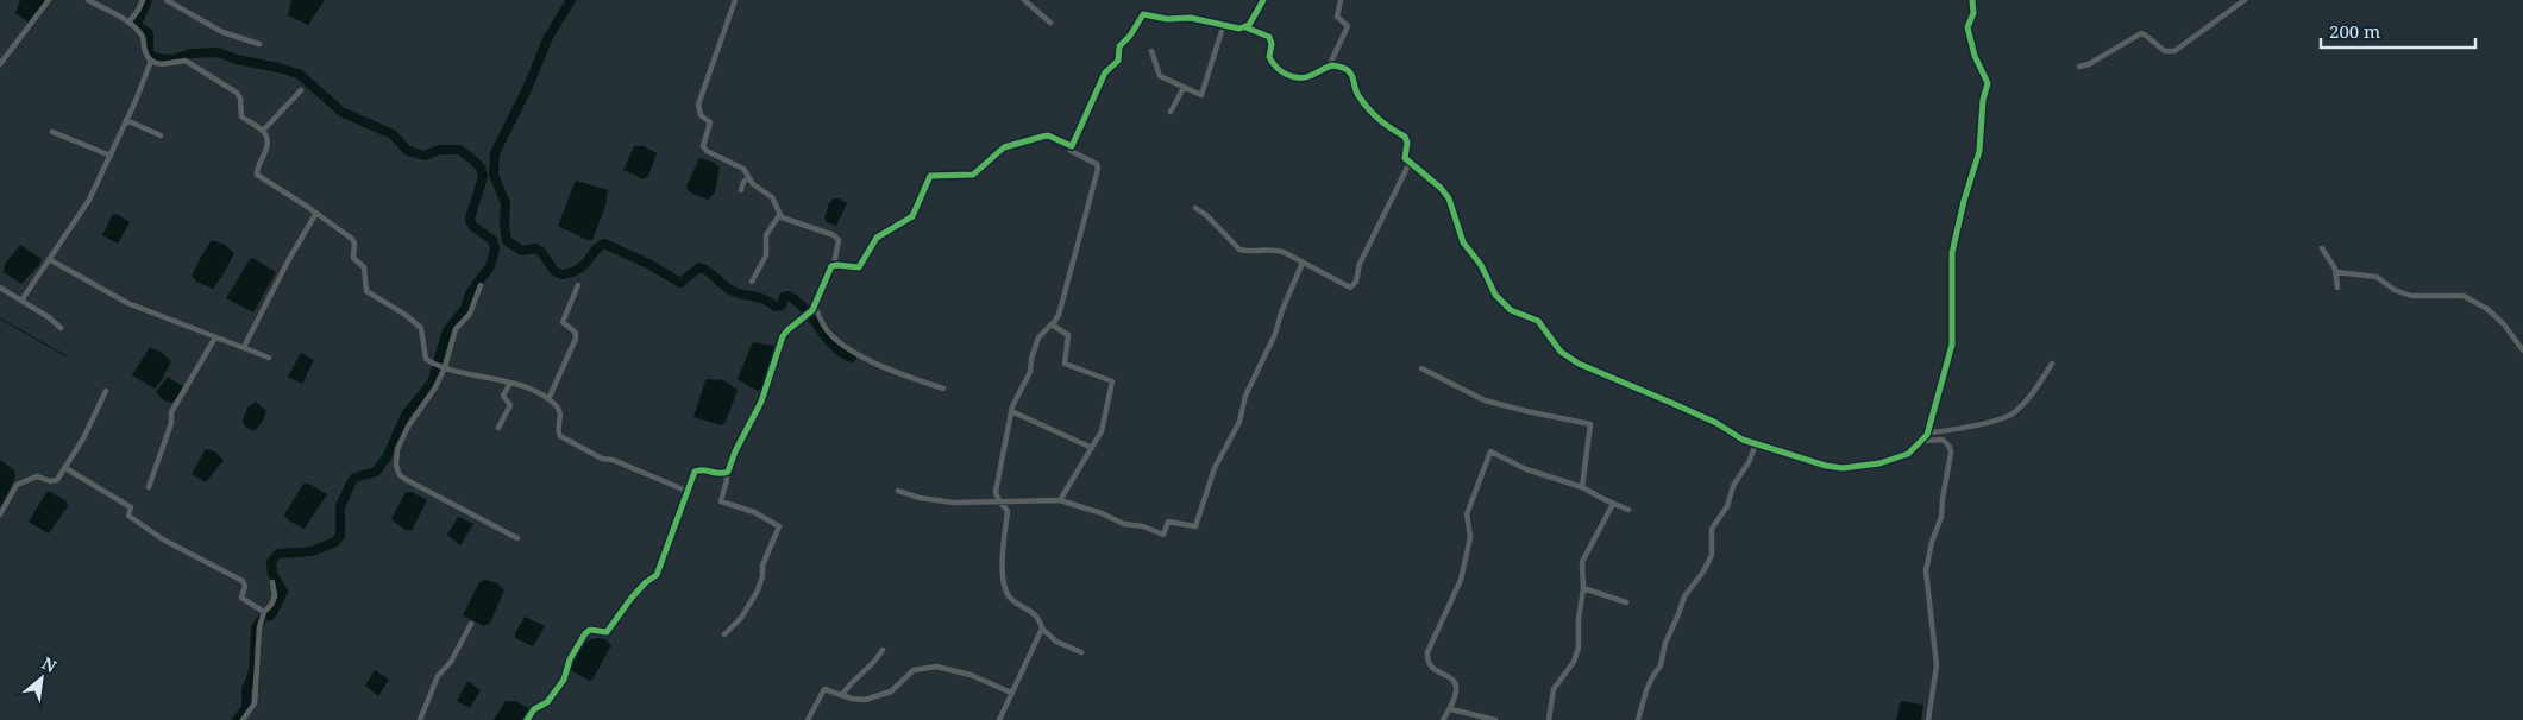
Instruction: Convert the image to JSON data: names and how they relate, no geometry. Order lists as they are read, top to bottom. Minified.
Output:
{"scale_bar":"200 m","north":"top right"}
